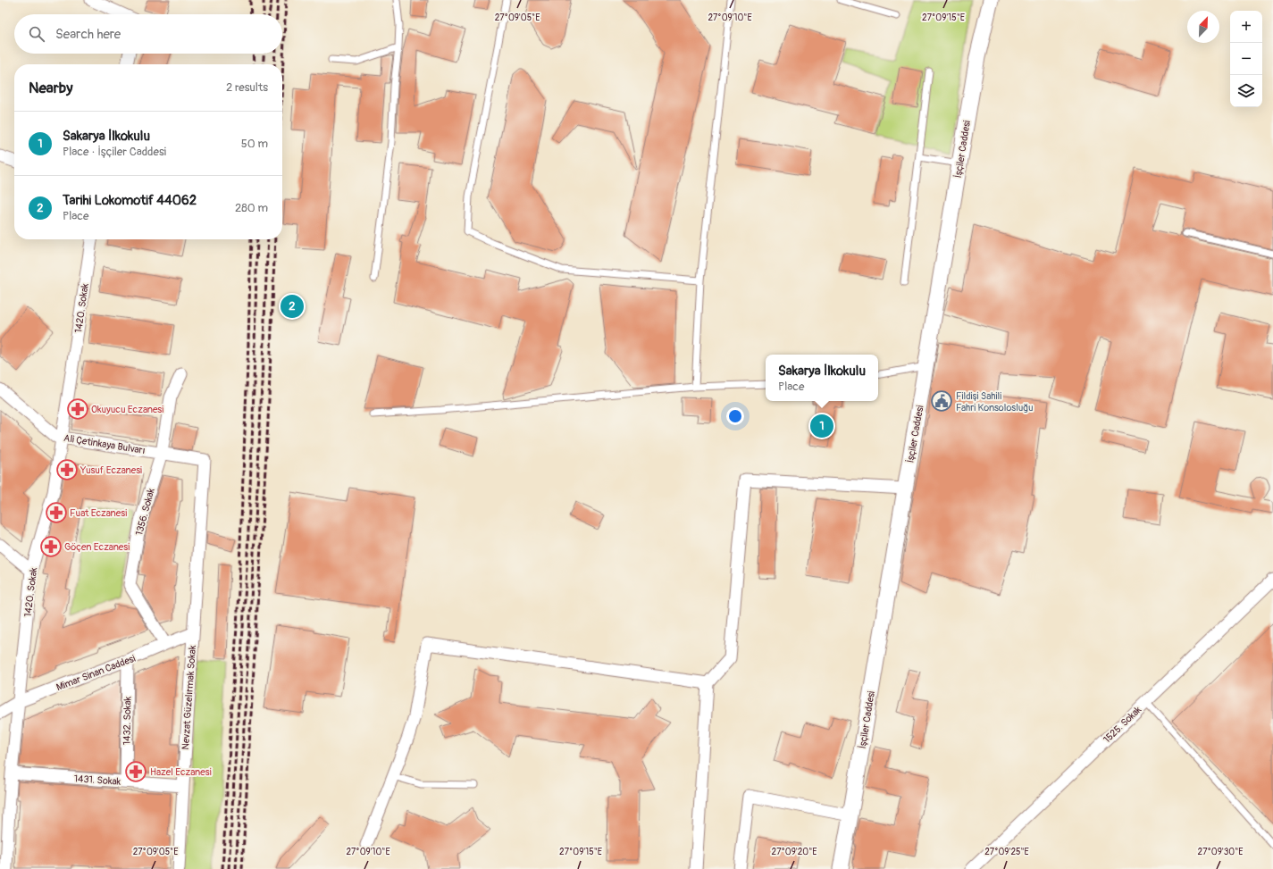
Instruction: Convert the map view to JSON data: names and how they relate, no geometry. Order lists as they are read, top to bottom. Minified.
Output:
{"streets":{"street":["İşçiler Caddesi","1420. Sokak","Ali Çetinkaya Bulvarı","1356. Sokak","Mimar Sinan Caddesi","Nevzat Güzelırmak Sokak","1432. Sokak","1525. Sokak","1431. Sokak"]},"crossings":[["1420. Sokak","Ali Çetinkaya Bulvarı"],["1420. Sokak","Mimar Sinan Caddesi"],["1420. Sokak","1431. Sokak"],["Ali Çetinkaya Bulvarı","1356. Sokak"],["Ali Çetinkaya Bulvarı","Nevzat Güzelırmak Sokak"],["1356. Sokak","Mimar Sinan Caddesi"],["Mimar Sinan Caddesi","Nevzat Güzelırmak Sokak"],["Mimar Sinan Caddesi","1432. Sokak"],["Nevzat Güzelırmak Sokak","1431. Sokak"],["1432. Sokak","1431. Sokak"]],"places":{"public building":["Fildişi Sahili Fahri Konsolosluğu"],"pharmacy":["Okuyucu Eczanesi","Yusuf Eczanesi","Fuat Eczanesi","Göçen Eczanesi","Hazel Eczanesi"]},"north":"top right","page":{"map_buttons":["+","−"],"search":"Search here","heading":["Nearby","2 results"],"list":[{"mark":"1","name":"Sakarya İlkokulu","note":"Place · İşçiler Caddesi","value":"50 m"},{"mark":"2","name":"Tarihi Lokomotif 44062","note":"Place","value":"280 m"}],"pins":["2","1"],"popup":["Sakarya İlkokulu","Place"]},"coordinates":["27°09'05\"E","27°09'10\"E","27°09'15\"E","27°09'20\"E","27°09'25\"E","27°09'30\"E"]}
